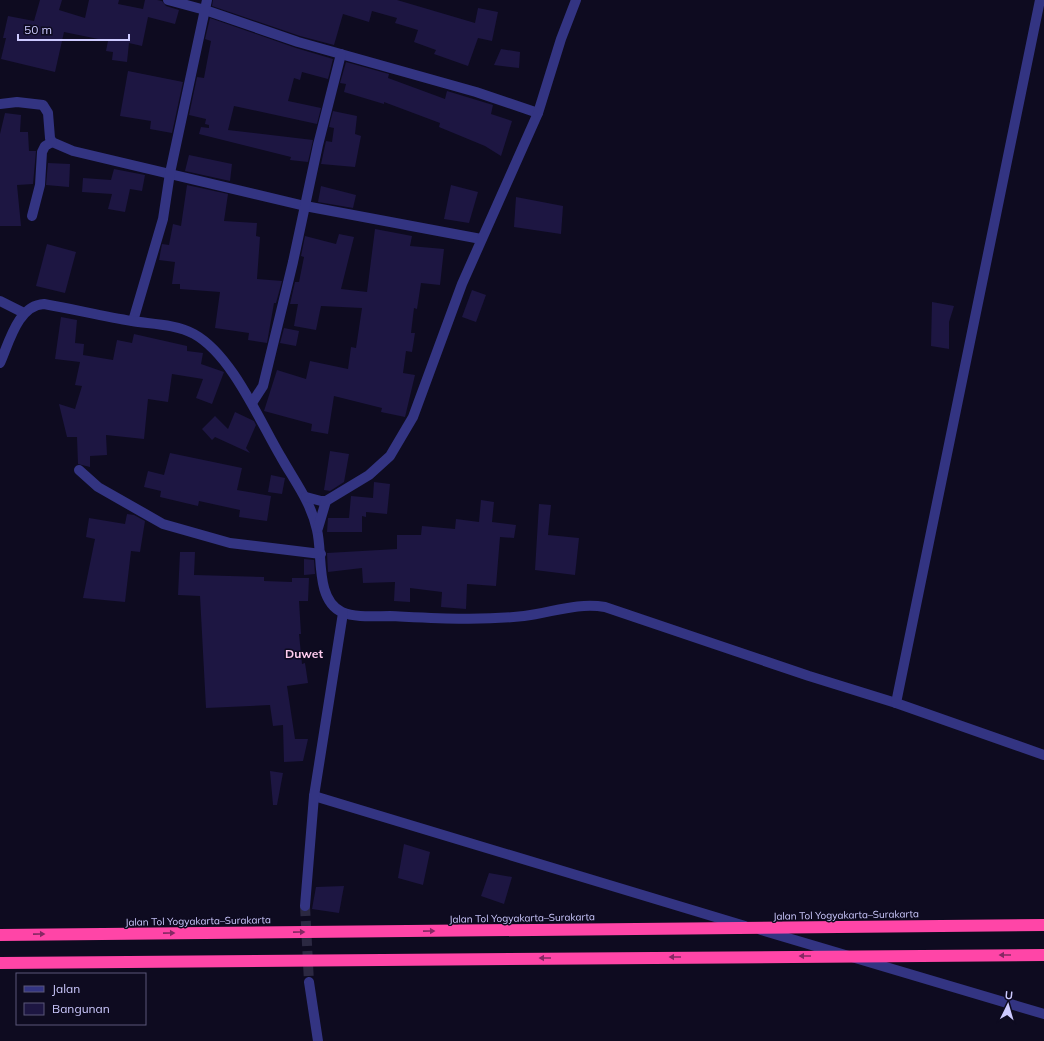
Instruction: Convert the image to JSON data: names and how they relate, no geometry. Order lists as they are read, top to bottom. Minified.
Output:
{"streets":{"highway":["Jalan Tol Yogyakarta–Surakarta"]},"districts":["Duwet"],"legend":["Jalan","Bangunan"],"scale_bar":"50 m","north":"top"}
